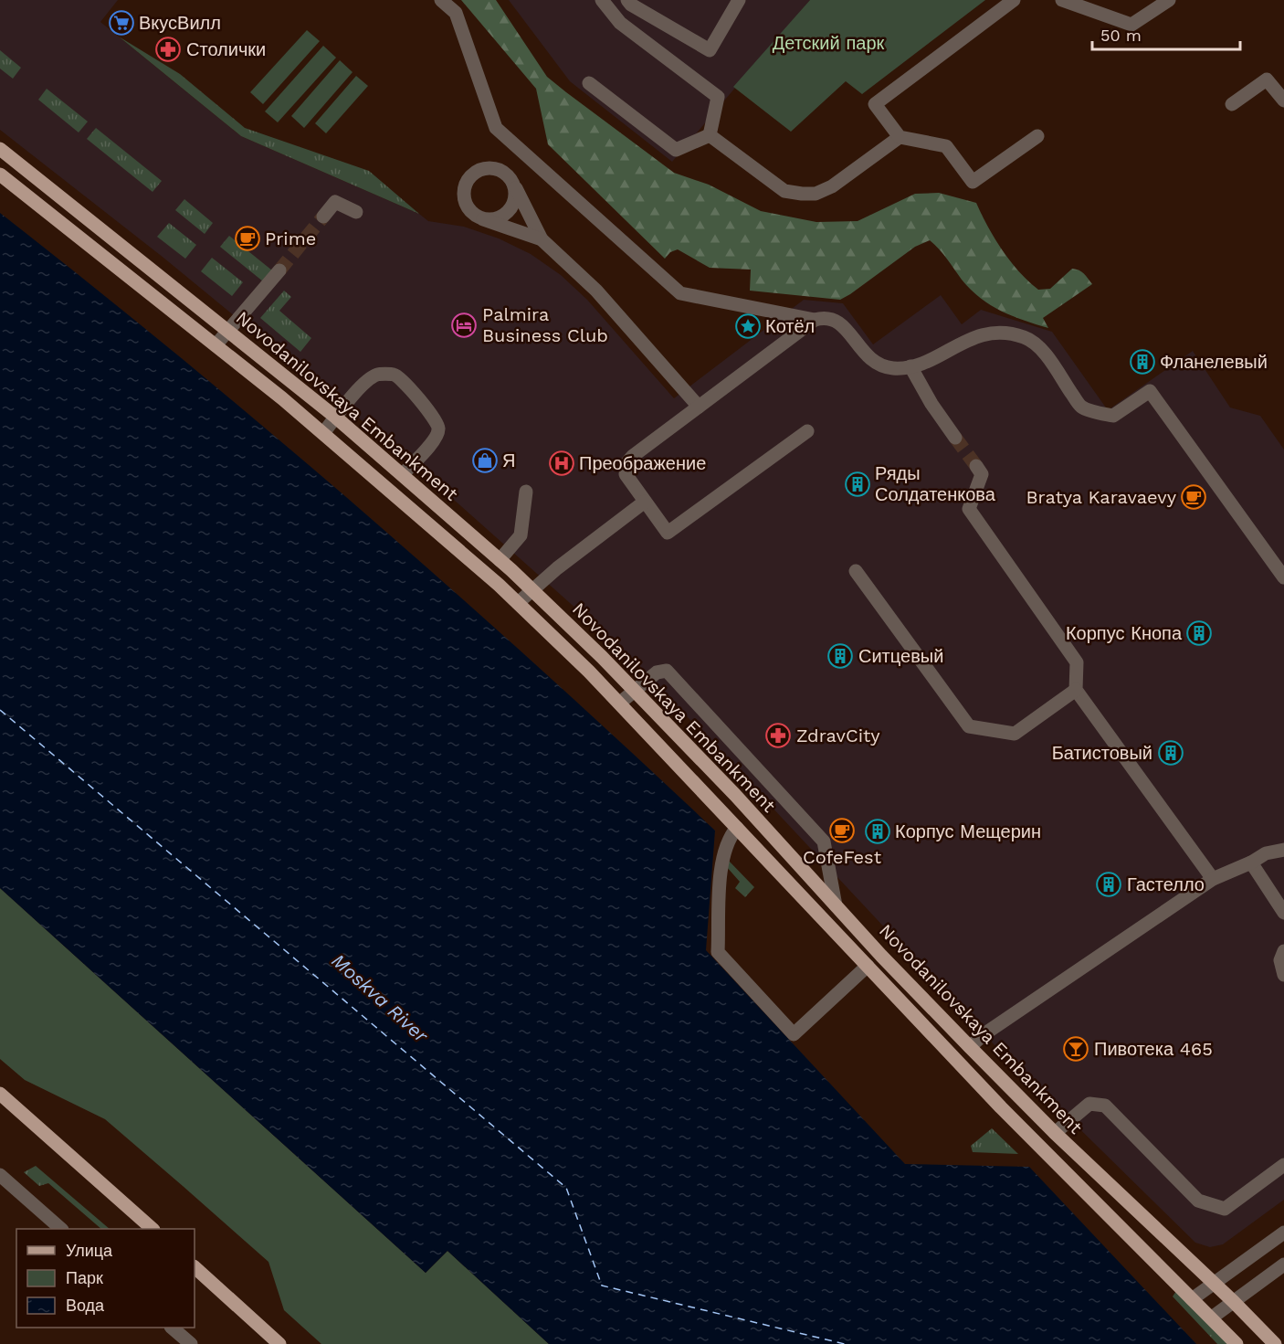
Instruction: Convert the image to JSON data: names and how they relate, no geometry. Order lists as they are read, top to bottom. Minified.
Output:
{"streets":{"main road":["Novodanilovskaya Embankment"]},"water":["Moskva River"],"parks":["Детский парк"],"places":{"supermarket":["ВкусВилл"],"pharmacy":["Столички","ZdravCity"],"cafe":["Prime","Bratya Karavaevy","CofeFest"],"hotel":["Palmira Business Club"],"place":["Котёл"],"building":["Фланелевый","Ряды Солдатенкова","Корпус Кнопа","Ситцевый","Батистовый","Корпус Мещерин","Гастелло"],"shop":["Я"],"hospital":["Преображение"],"bar":["Пивотека 465"]},"legend":["Улица","Парк","Вода"],"scale_bar":"50 m"}
